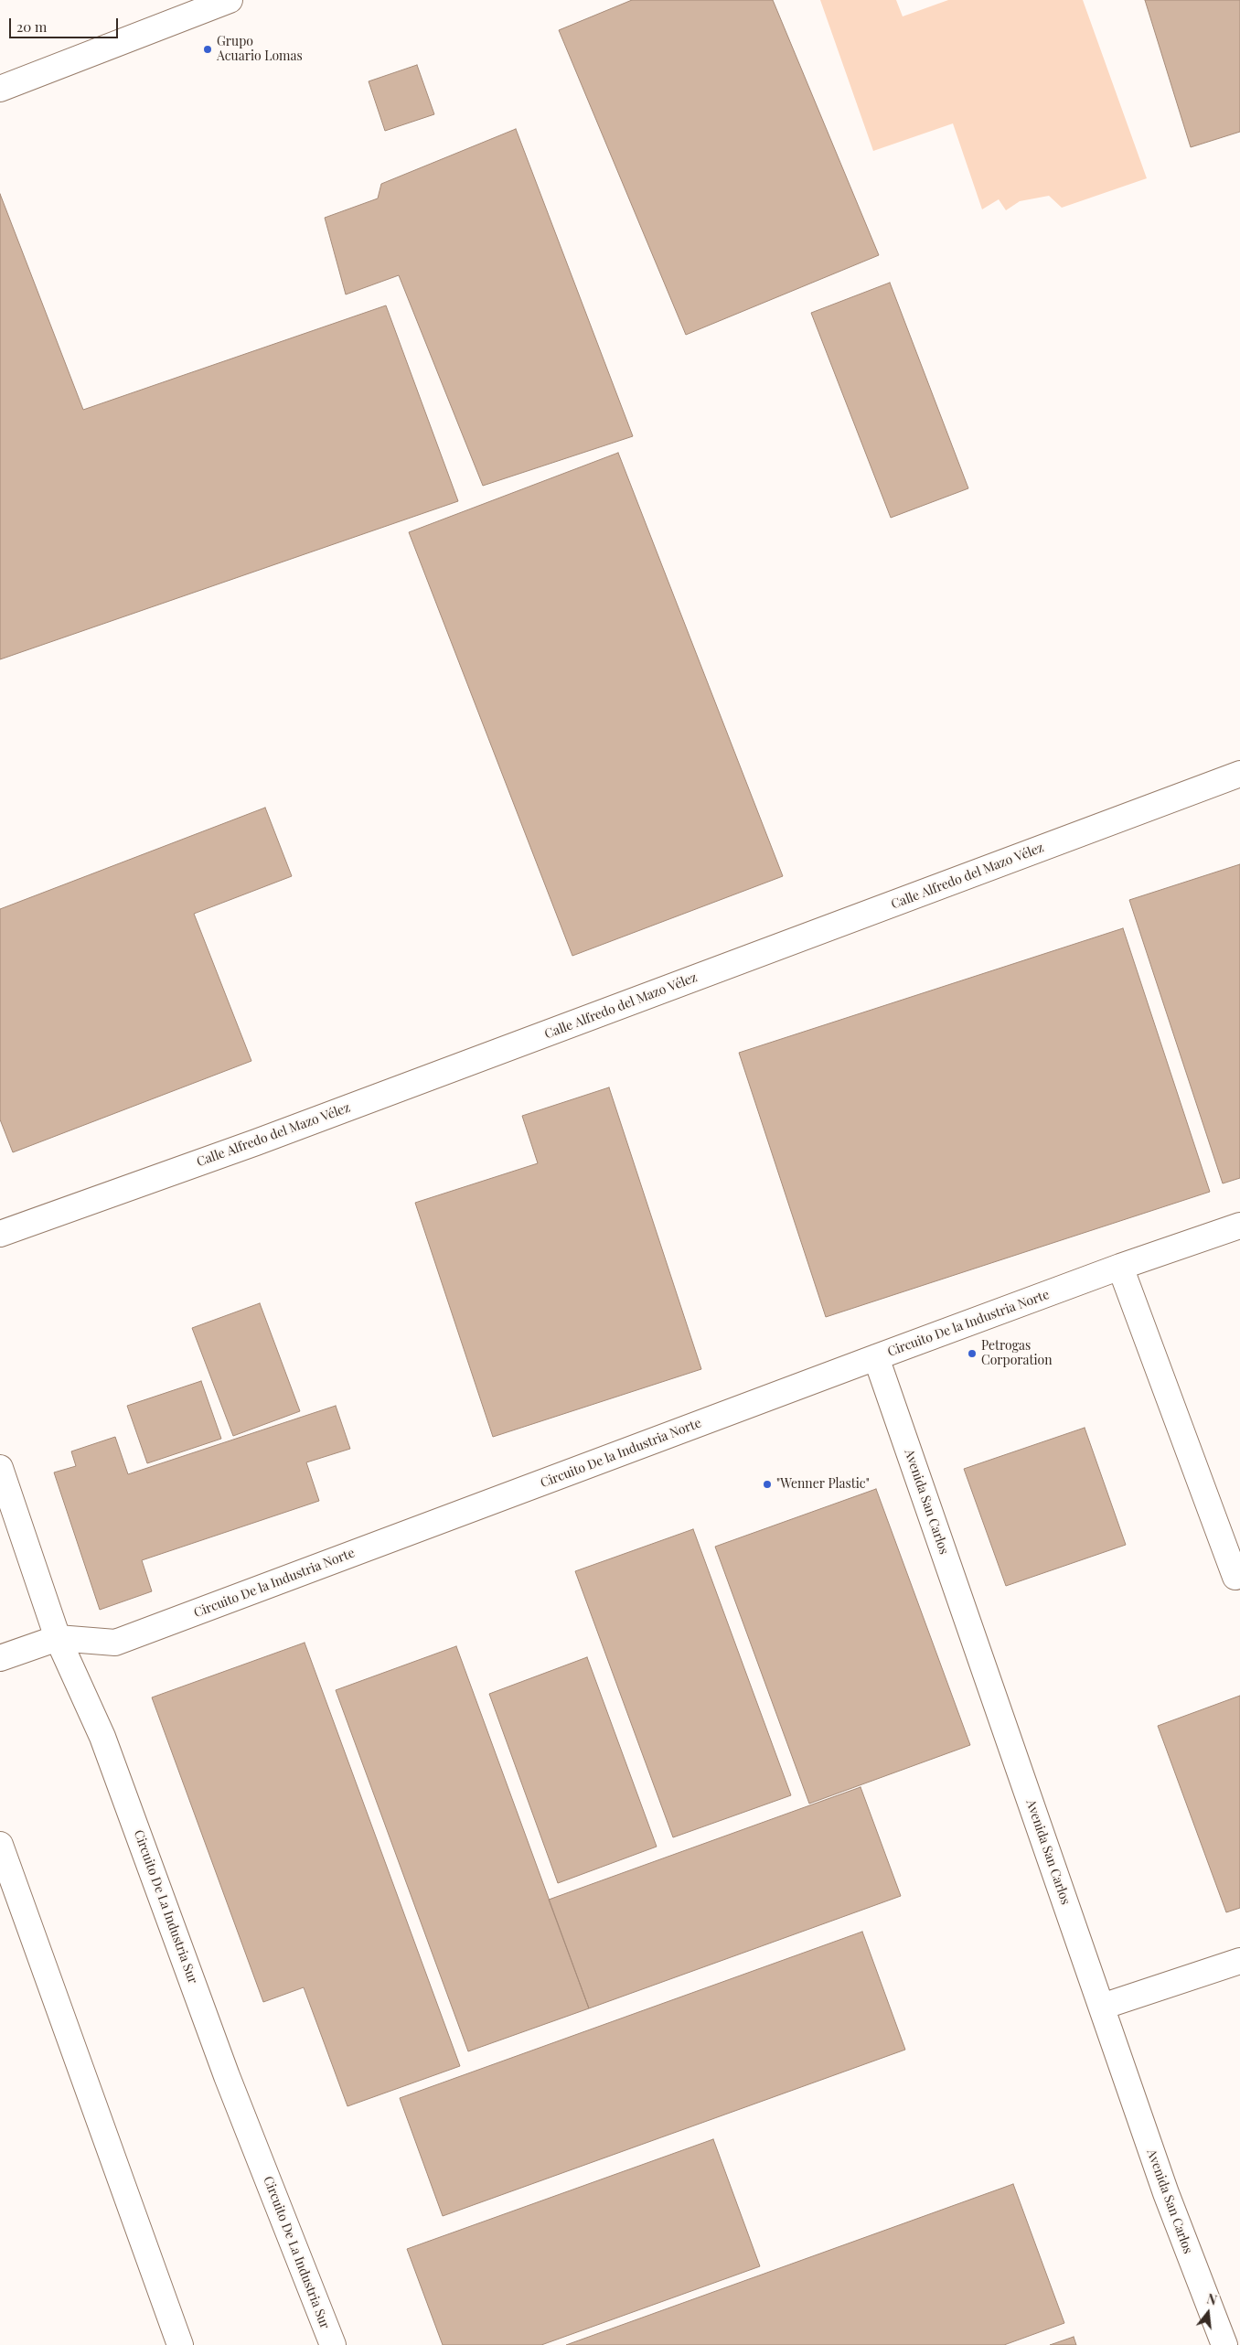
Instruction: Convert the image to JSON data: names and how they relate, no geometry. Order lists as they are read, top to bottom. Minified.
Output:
{"streets":{"street":["Calle Alfredo del Mazo Vélez","Circuito De la Industria Norte","Avenida San Carlos","Circuito De La Industria Sur"]},"crossings":[["Circuito De la Industria Norte","Avenida San Carlos"],["Circuito De la Industria Norte","Circuito De La Industria Sur"]],"places":["Grupo Acuario Lomas","Petrogas Corporation","\"Wenner Plastic\""],"scale_bar":"20 m","north":"top"}
